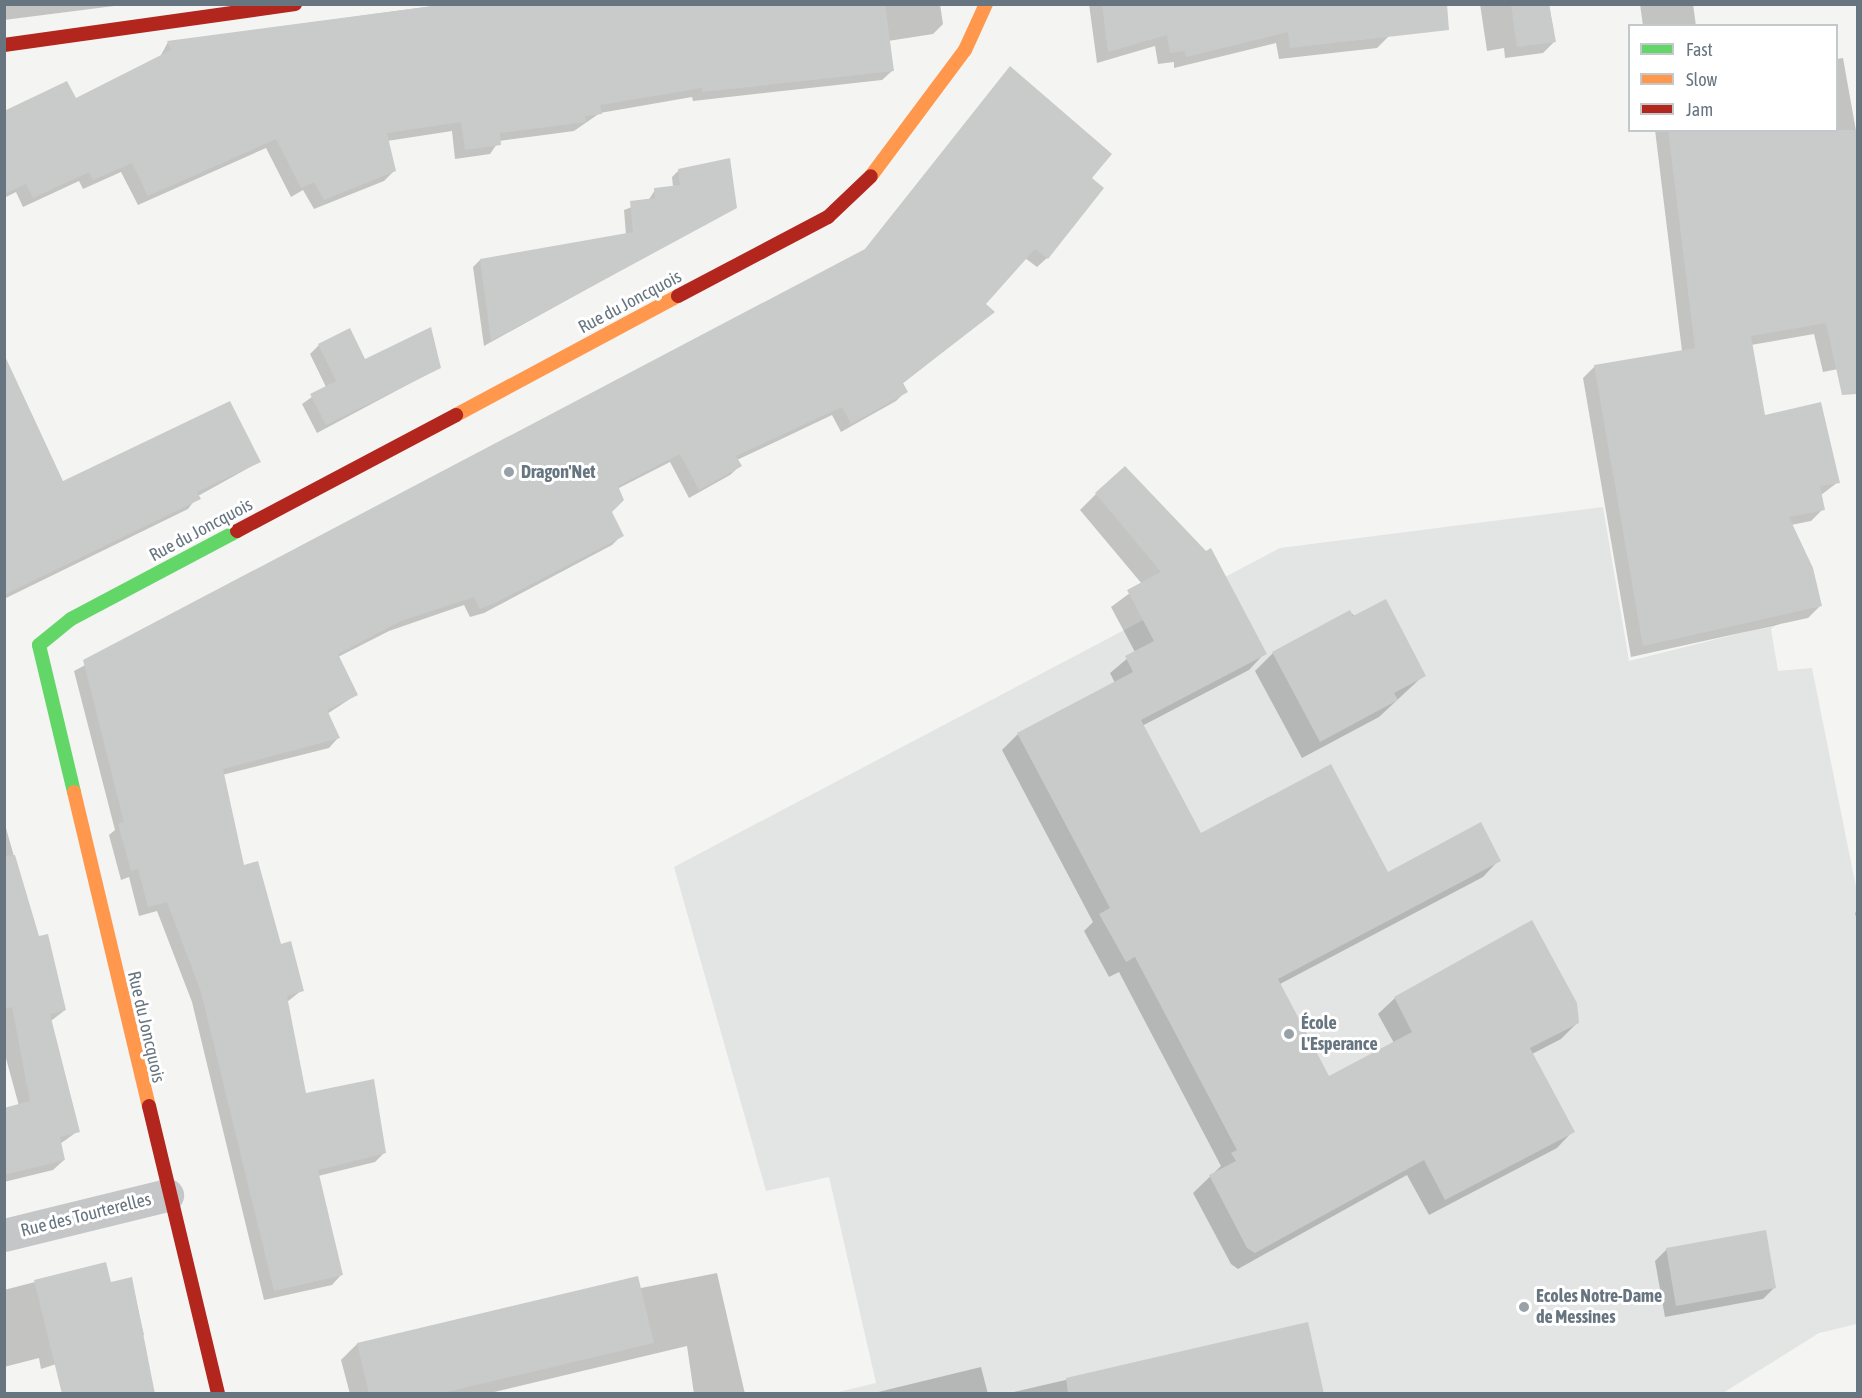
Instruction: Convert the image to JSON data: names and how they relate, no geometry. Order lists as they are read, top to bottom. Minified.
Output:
{"streets":{"street":["Rue du Joncquois","Rue des Tourterelles"]},"crossings":[["Rue du Joncquois","Rue des Tourterelles"]],"places":["Dragon'Net","École L'Esperance","Ecoles Notre-Dame de Messines"],"legend":["Fast","Slow","Jam"]}
